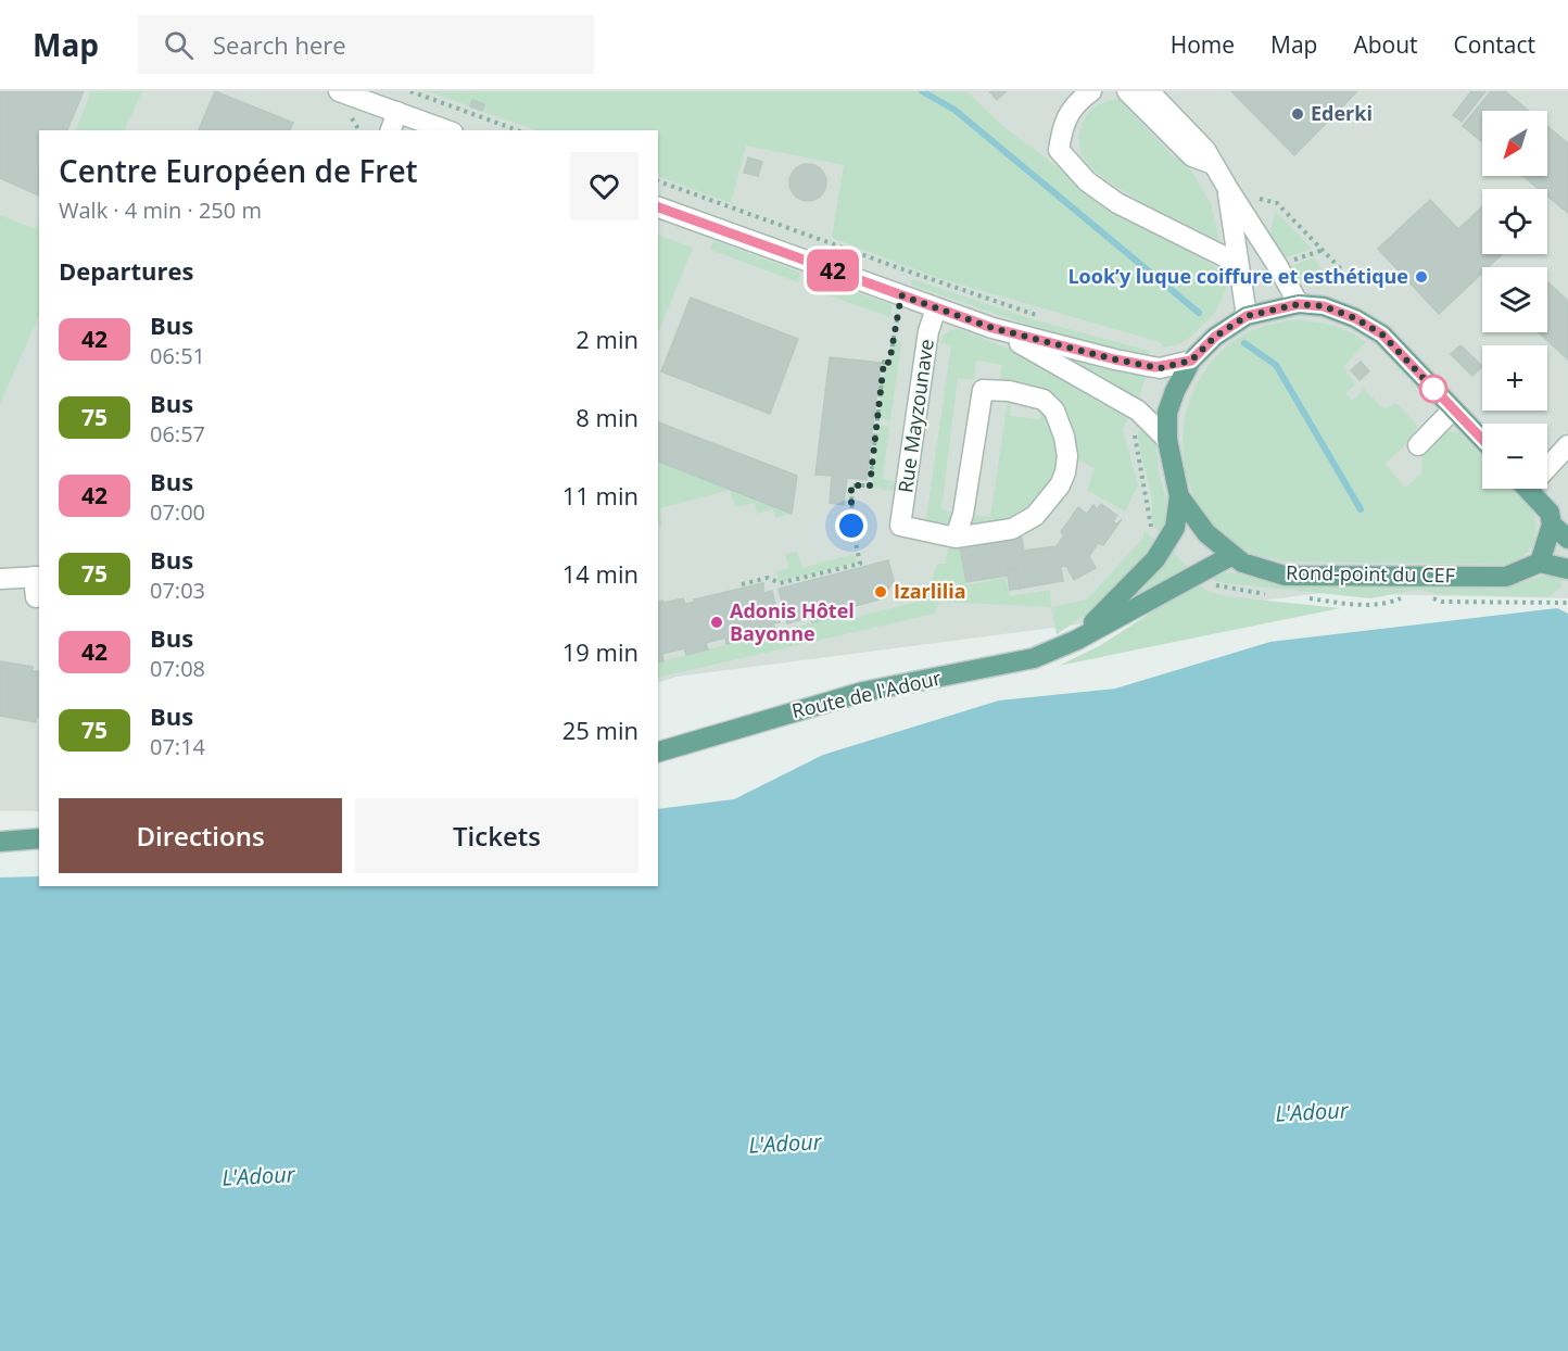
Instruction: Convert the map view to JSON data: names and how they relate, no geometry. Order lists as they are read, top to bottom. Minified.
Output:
{"streets":{"main road":["Rond-point du CEF","Route de l'Adour"],"street":["Rue Mayzounave"]},"crossings":[["Rond-point du CEF","Route de l'Adour"]],"water":["L'Adour"],"places":["Ederki","Look’y luque coiffure et esthétique","Izarlilia","Adonis Hôtel Bayonne"],"lines":["bus line 42"],"north":"bottom left","page":{"header":"Map","search":"Search here","nav":["Home","Map","About","Contact"],"on_map":"42","map_buttons":["+","−"],"heading":[["Centre Européen de Fret","Walk · 4 min · 250 m"],"Departures"],"list":[{"mark":"42","name":"Bus","note":"06:51","value":"2 min"},{"mark":"75","name":"Bus","note":"06:57","value":"8 min"},{"mark":"42","name":"Bus","note":"07:00","value":"11 min"},{"mark":"75","name":"Bus","note":"07:03","value":"14 min"},{"mark":"42","name":"Bus","note":"07:08","value":"19 min"},{"mark":"75","name":"Bus","note":"07:14","value":"25 min"}],"buttons":["Directions","Tickets"]}}
